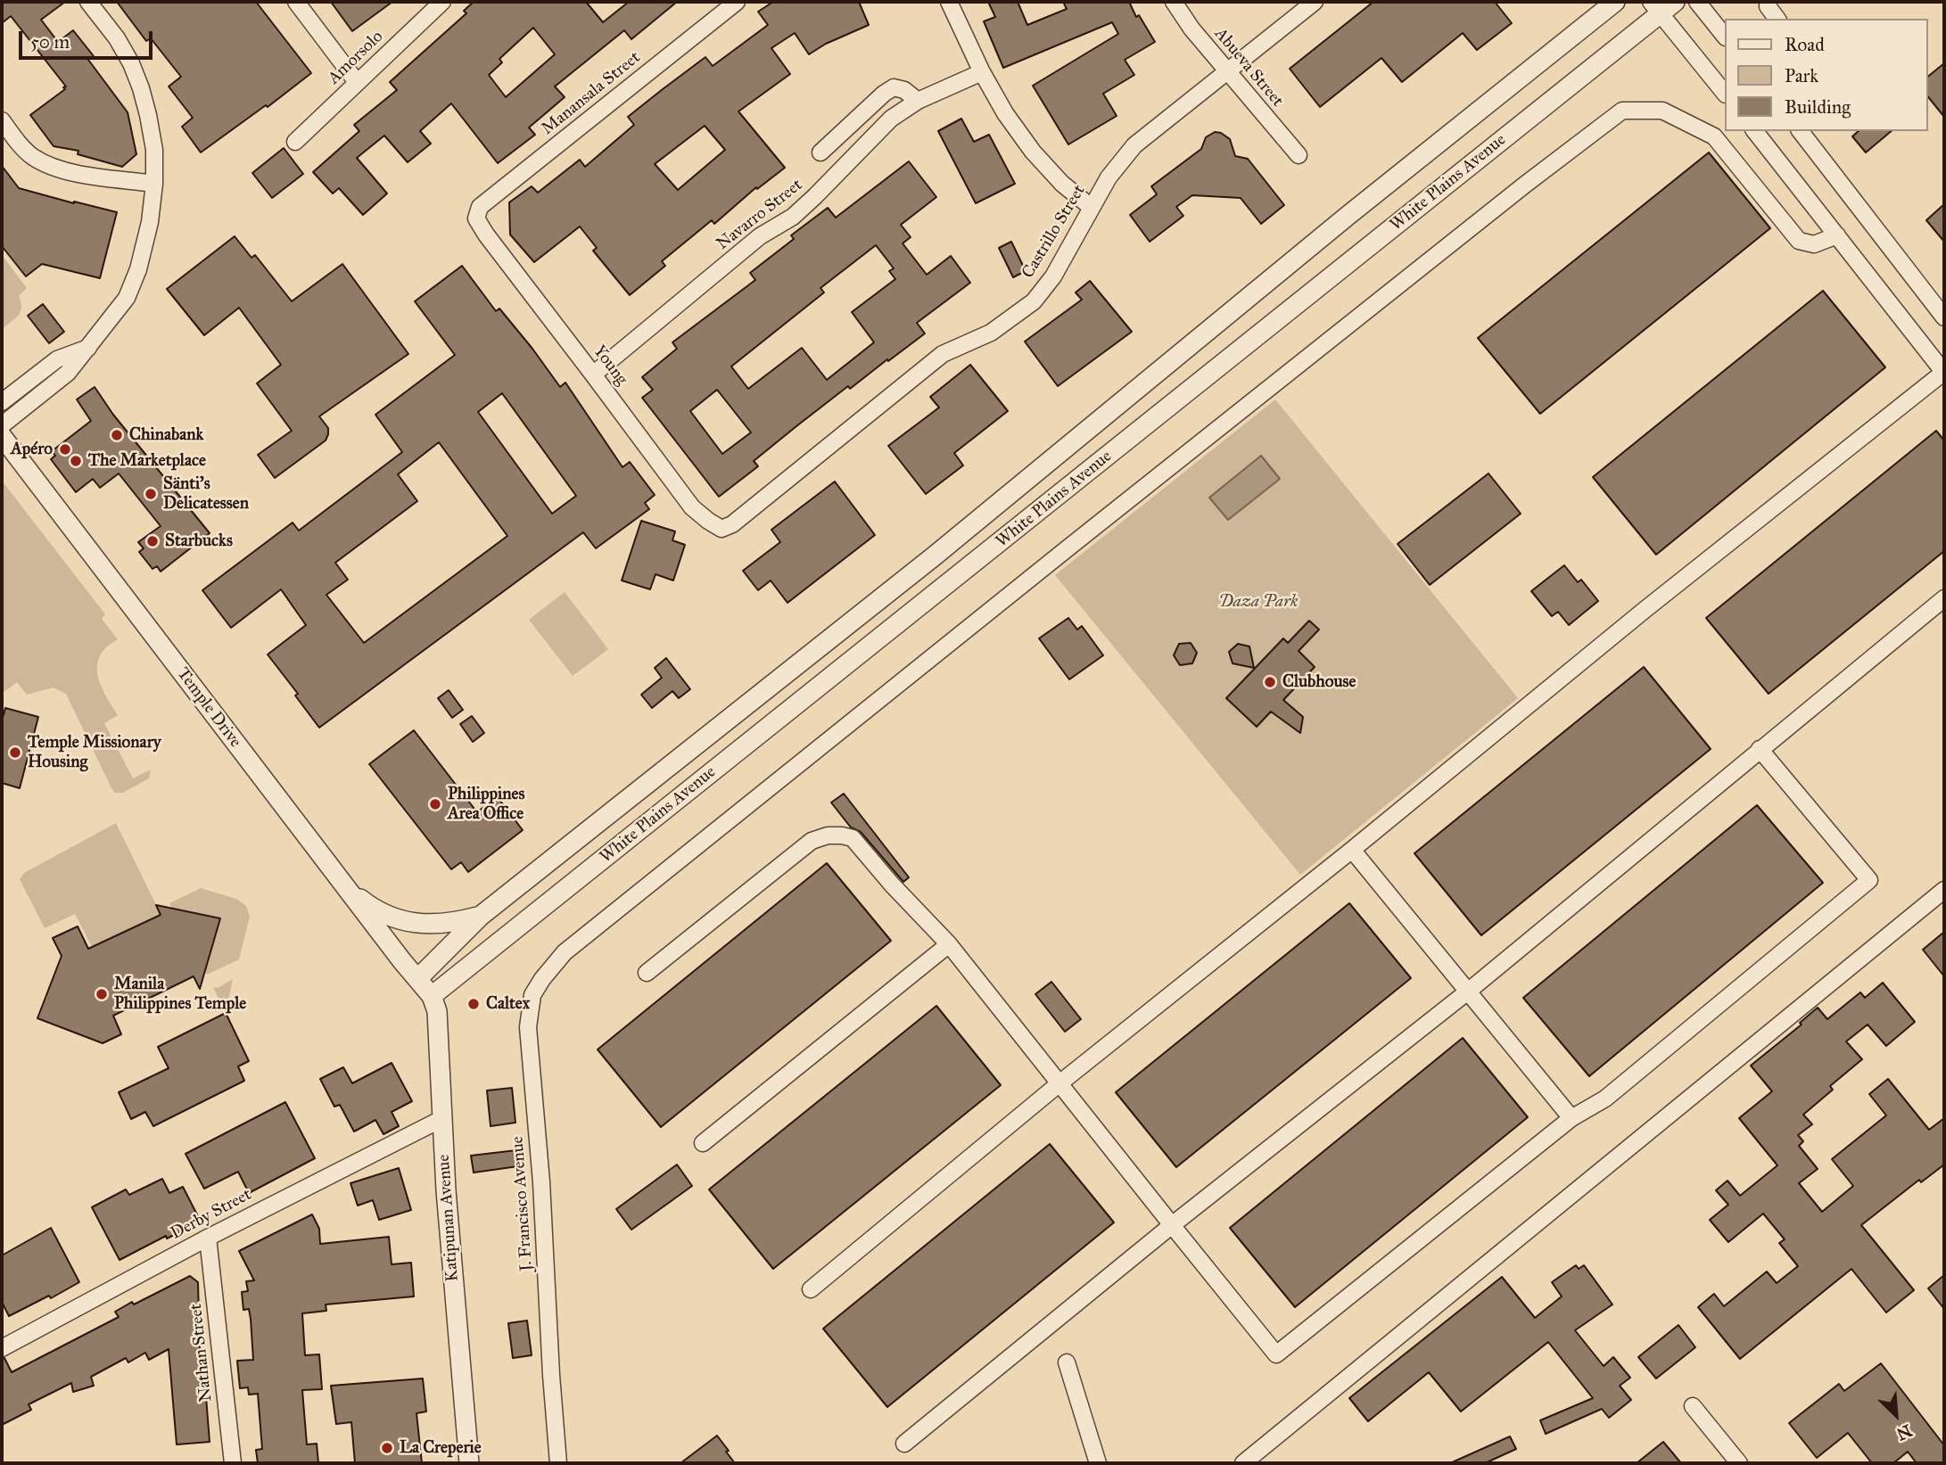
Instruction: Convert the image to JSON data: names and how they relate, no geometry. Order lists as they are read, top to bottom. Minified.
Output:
{"streets":{"street":["Amorsolo","Abueva Street","Manansala Street","White Plains Avenue","Navarro Street","Castrillo Street","Young","Temple Drive","J. Francisco Avenue","Derby Street","Katipunan Avenue","Nathan Street"]},"crossings":[["Abueva Street","Castrillo Street"],["Manansala Street","Young"],["White Plains Avenue","Temple Drive"],["White Plains Avenue","Katipunan Avenue"],["Navarro Street","Young"],["Castrillo Street","Young"],["Derby Street","Katipunan Avenue"],["Derby Street","Nathan Street"]],"parks":["Daza Park"],"places":["Chinabank","Apéro","The Marketplace","Sänti's Delicatessen","Starbucks","Clubhouse","Temple Missionary Housing","Philippines Area Office","Manila Philippines Temple","Caltex","La Creperie"],"legend":["Road","Park","Building"],"scale_bar":"50 m","north":"bottom right"}
